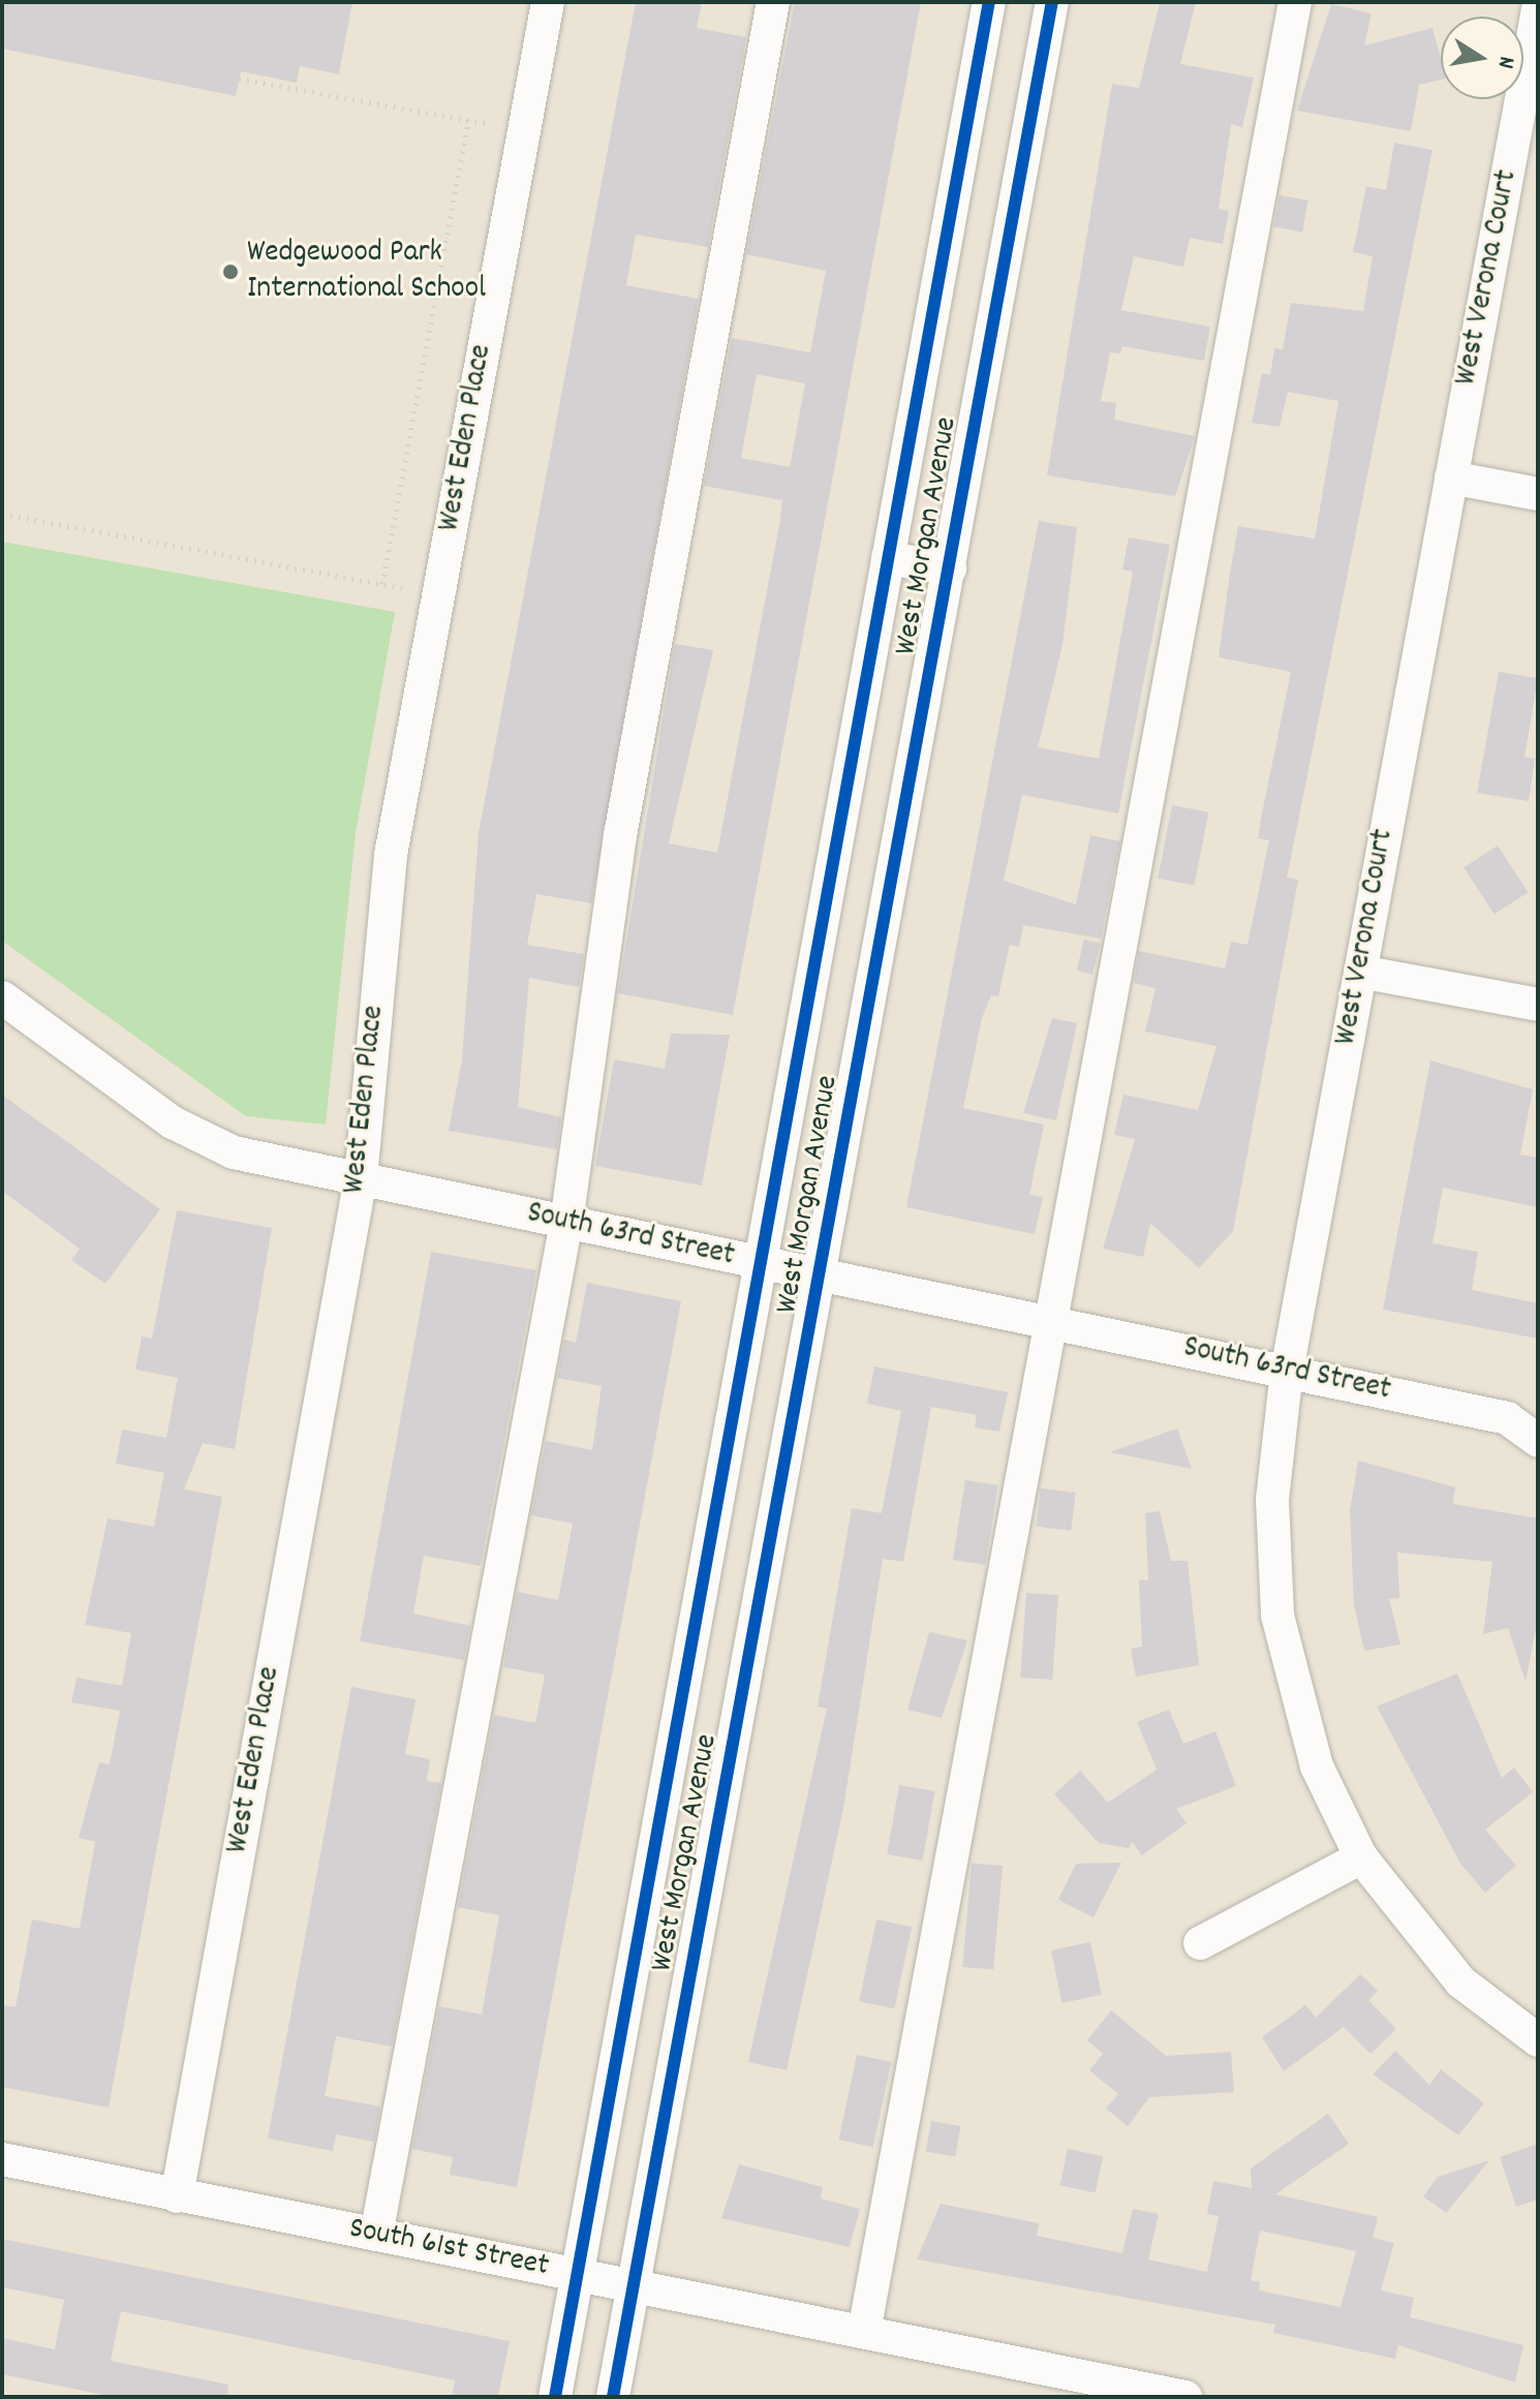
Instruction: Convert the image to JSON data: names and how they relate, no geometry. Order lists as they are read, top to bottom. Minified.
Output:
{"streets":{"street":["West Verona Court","West Eden Place","West Morgan Avenue","South 63rd Street","South 61st Street"]},"crossings":[["West Verona Court","South 63rd Street"],["West Eden Place","South 63rd Street"],["West Eden Place","South 61st Street"],["West Morgan Avenue","South 63rd Street"],["West Morgan Avenue","South 61st Street"]],"places":["Wedgewood Park International School"],"north":"right"}
